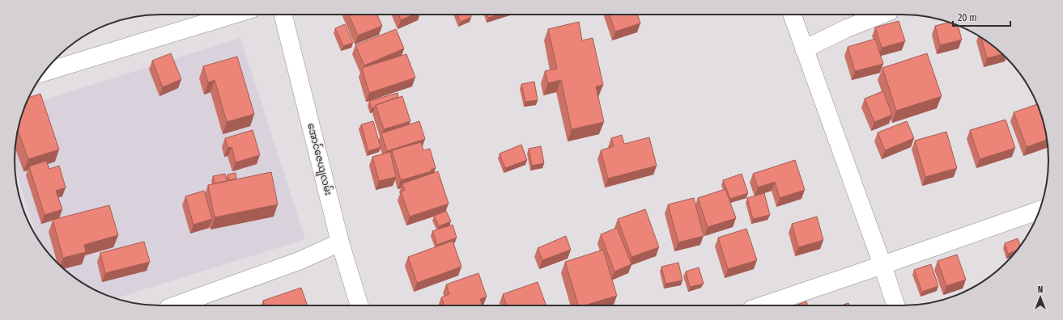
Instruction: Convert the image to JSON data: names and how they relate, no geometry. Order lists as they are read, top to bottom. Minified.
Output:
{"streets":{"street":["အောင်ဇေယျလမ်း"]},"scale_bar":"20 m","north":"top"}
